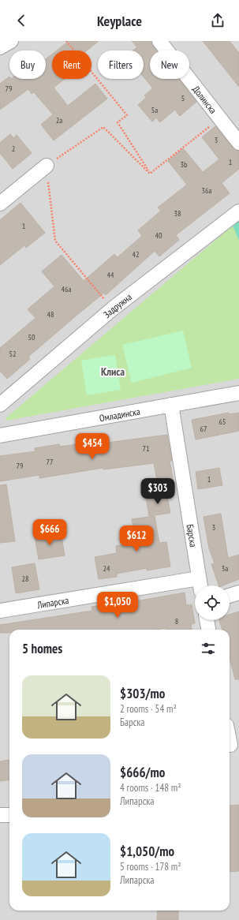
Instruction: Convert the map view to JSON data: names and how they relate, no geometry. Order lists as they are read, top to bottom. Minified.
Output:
{"streets":{"street":["Долинска","Задружна","Омладинска","Барска","Липарска"]},"crossings":[["Омладинска","Барска"],["Барска","Липарска"]],"districts":["Клиса"],"house_numbers":["79","5","5a","2a","3","2","1","3b","36a","38","1","40","42","44","46a","48","50","52","65","67","71","77","79","1","3","24","3a","28","8"],"page":{"header":"Keyplace","chip":["Buy","Rent","Filters","New"],"price":["$454","$303","$666","$612","$1,050"],"heading":"5 homes","list":[{"name":"$303/mo","note":"2 rooms · 54 m² · Барска"},{"name":"$666/mo","note":"4 rooms · 148 m² · Липарска"},{"name":"$1,050/mo","note":"5 rooms · 178 m² · Липарска"}]}}
